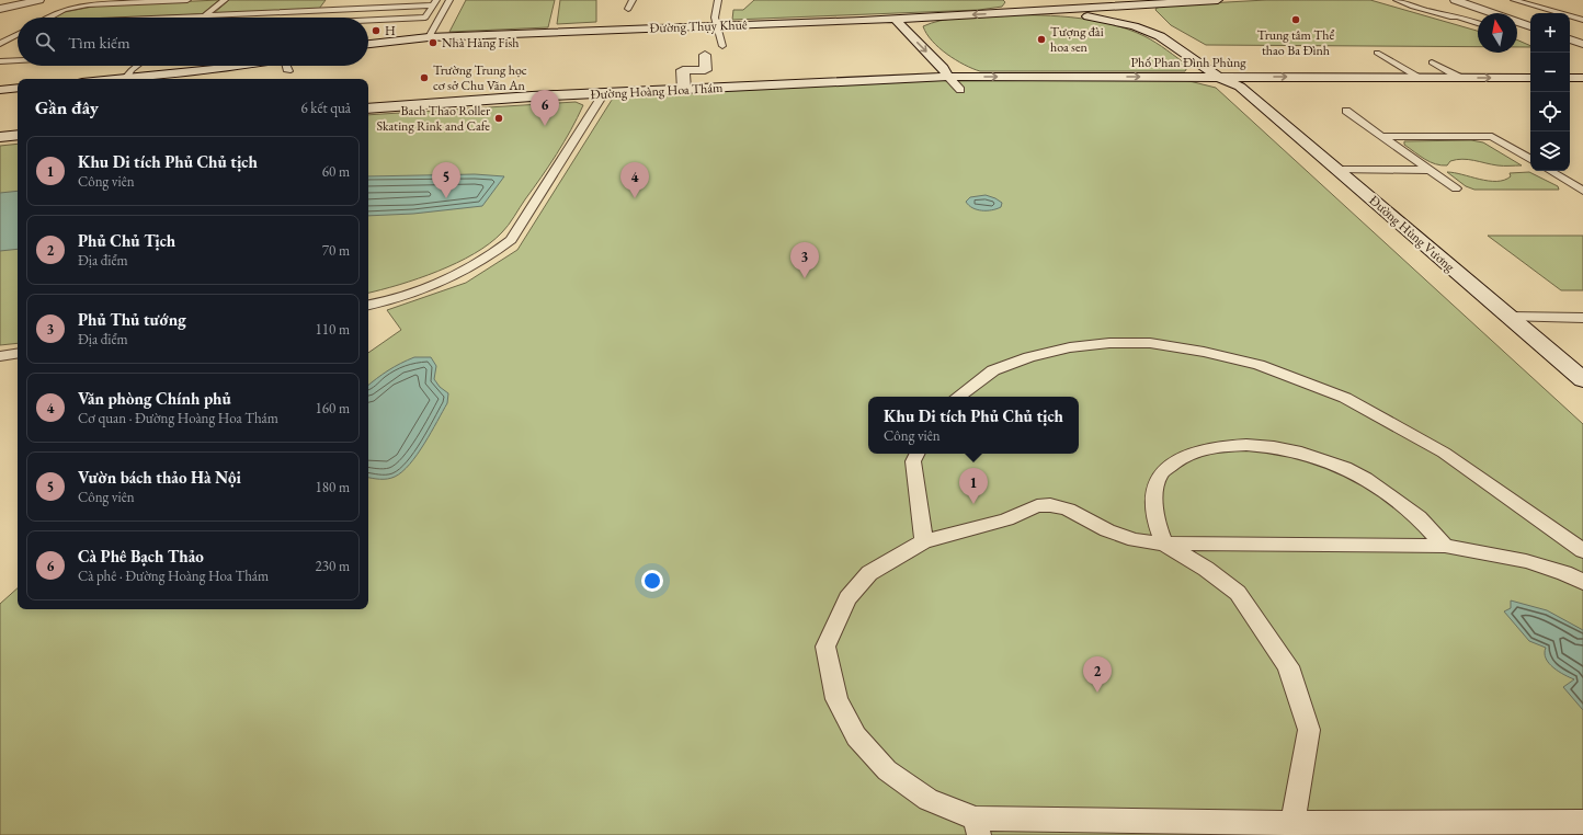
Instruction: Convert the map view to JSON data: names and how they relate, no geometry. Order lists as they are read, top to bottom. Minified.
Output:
{"streets":{"main road":["Đường Thụy Khuê","Phố Phan Đình Phùng","Đường Hoàng Hoa Thám","Đường Hùng Vương"]},"crossings":[["Đường Thụy Khuê","Đường Hùng Vương"],["Phố Phan Đình Phùng","Đường Hoàng Hoa Thám"],["Phố Phan Đình Phùng","Đường Hùng Vương"]],"places":["Trung tâm Thể thao Ba Đình","H","Tượng đài hoa sen","Nhà Hàng Fish","Trường Trung học cơ sở Chu Văn An","Bach Thao Roller Skating Rink and Cafe"],"north":"top","page":{"map_buttons":["+","−"],"search":"Tìm kiếm","heading":["Gần đây","6 kết quả"],"pins":["6","4","5","3","1","2"],"list":[{"mark":"1","name":"Khu Di tích Phủ Chủ tịch","note":"Công viên","value":"60 m"},{"mark":"2","name":"Phủ Chủ Tịch","note":"Địa điểm","value":"70 m"},{"mark":"3","name":"Phủ Thủ tướng","note":"Địa điểm","value":"110 m"},{"mark":"4","name":"Văn phòng Chính phủ","note":"Cơ quan · Đường Hoàng Hoa Thám","value":"160 m"},{"mark":"5","name":"Vườn bách thảo Hà Nội","note":"Công viên","value":"180 m"},{"mark":"6","name":"Cà Phê Bạch Thảo","note":"Cà phê · Đường Hoàng Hoa Thám","value":"230 m"}],"popup":["Khu Di tích Phủ Chủ tịch","Công viên"]}}
